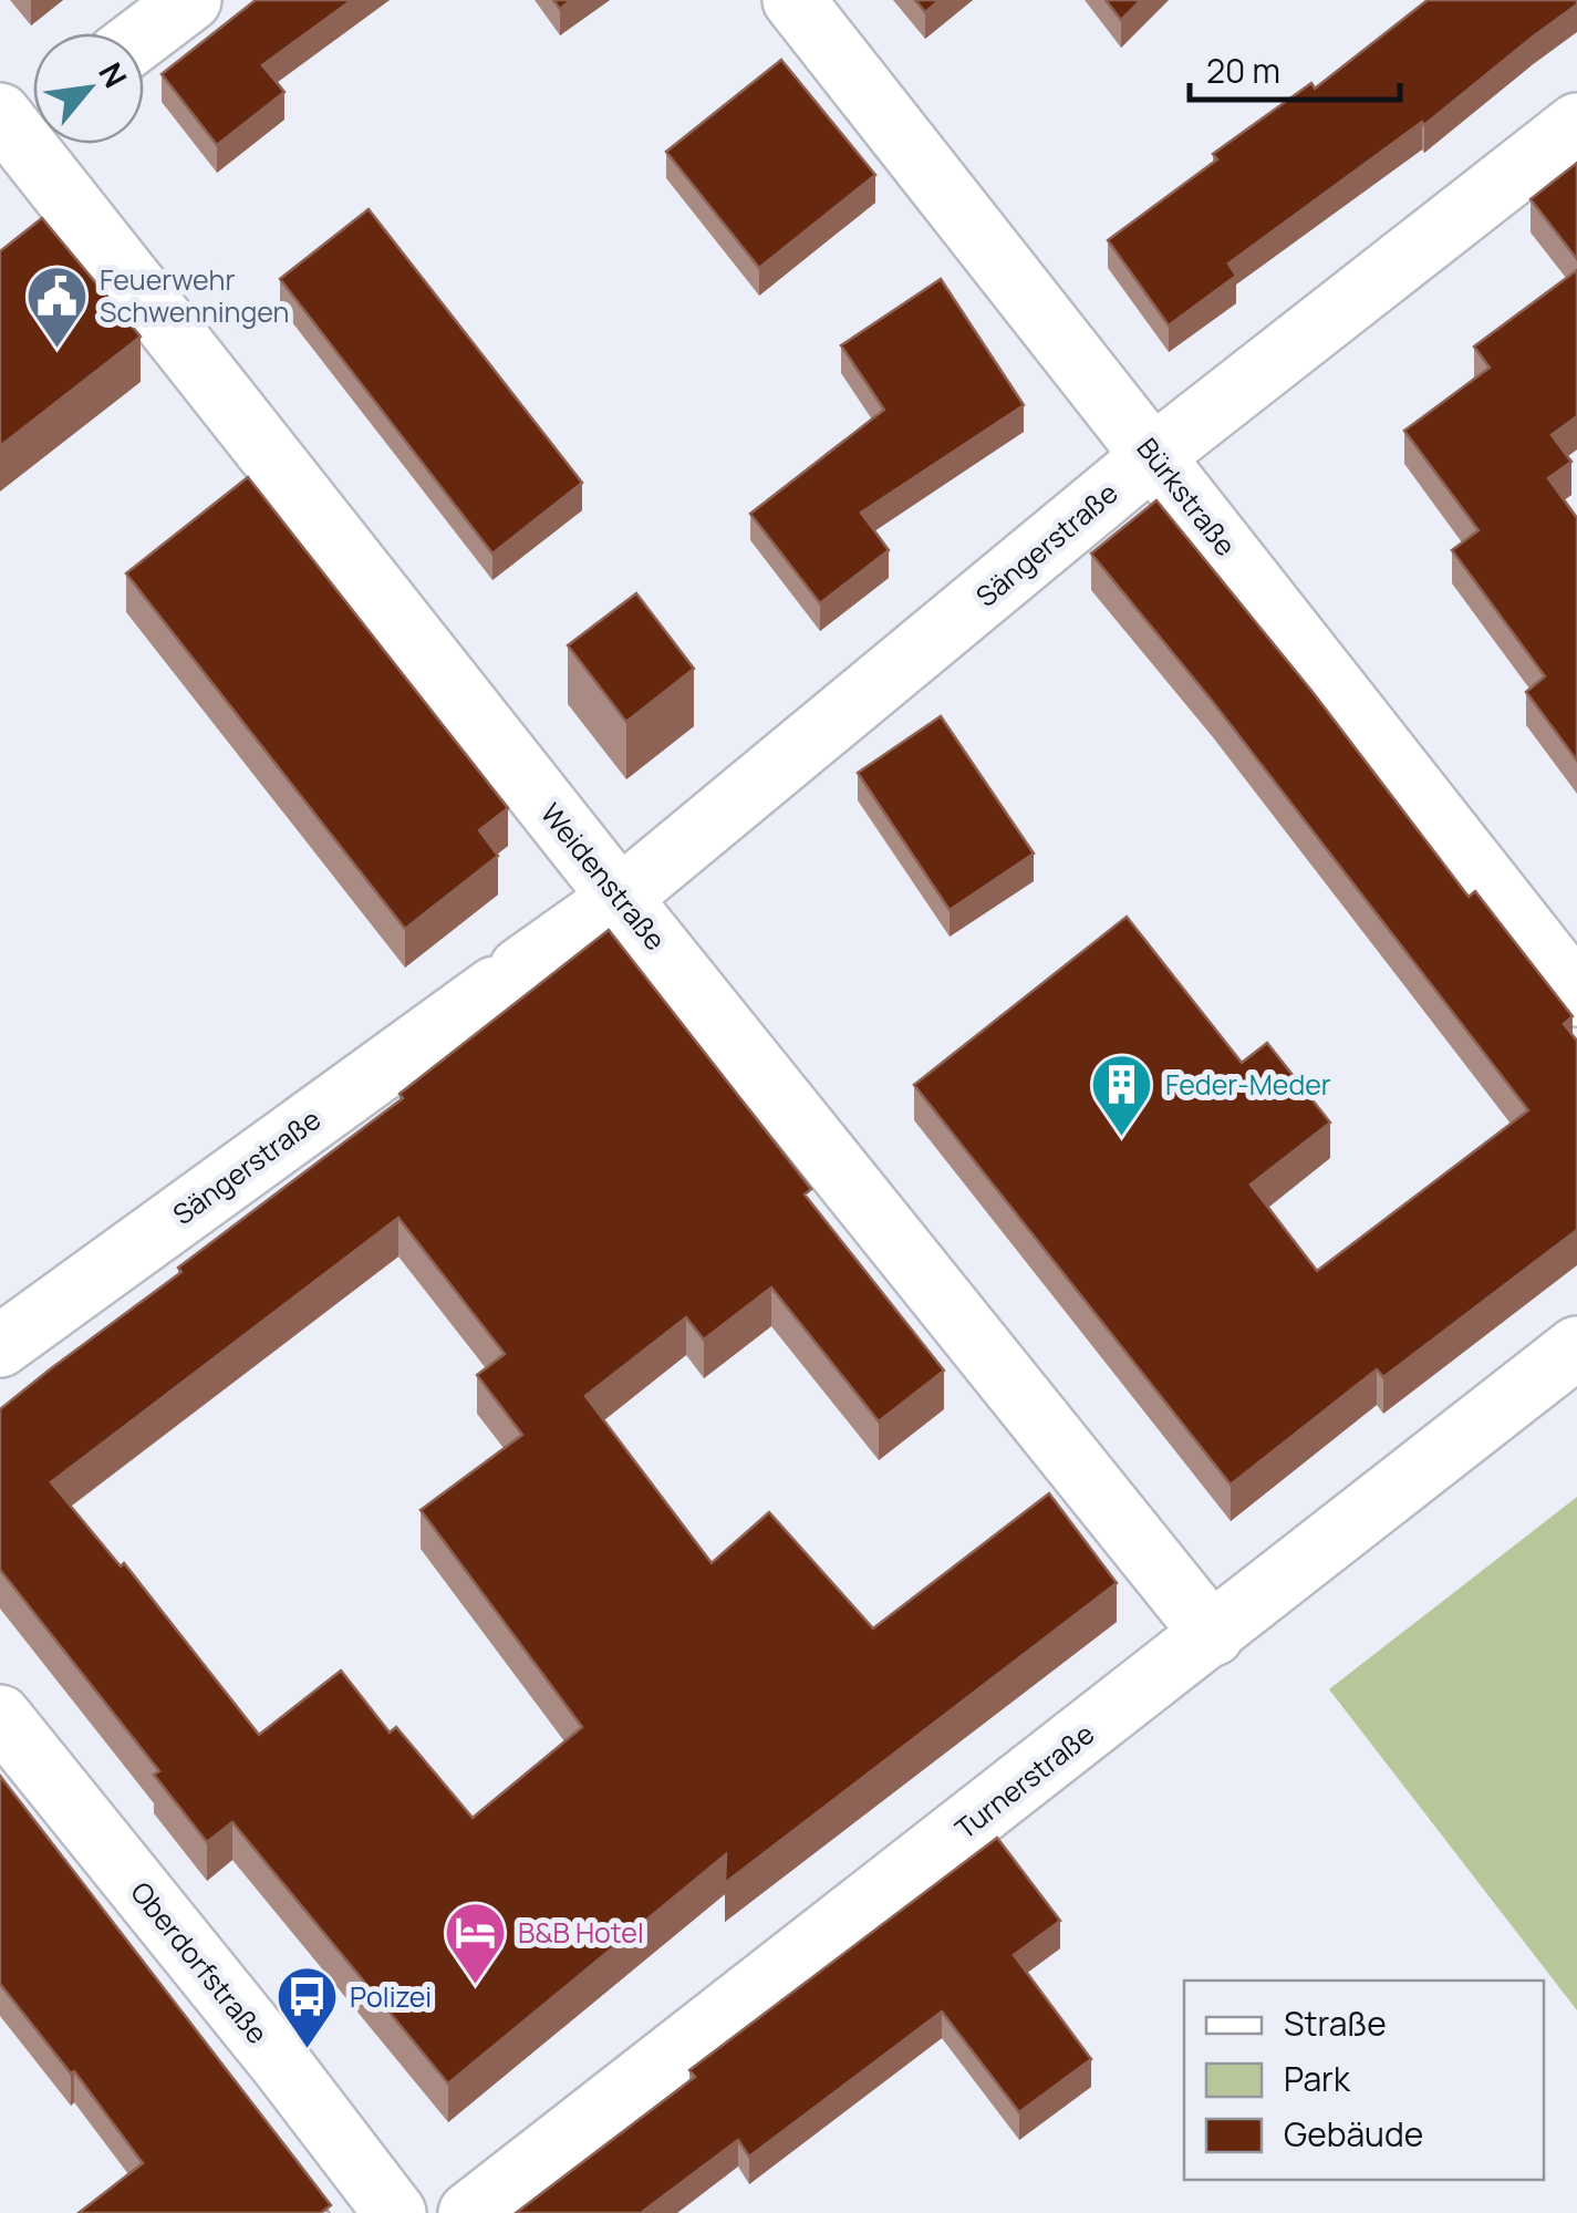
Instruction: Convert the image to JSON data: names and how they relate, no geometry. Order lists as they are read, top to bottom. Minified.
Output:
{"streets":{"street":["Bürkstraße","Sängerstraße","Weidenstraße","Turnerstraße","Oberdorfstraße"]},"crossings":[["Bürkstraße","Sängerstraße"],["Sängerstraße","Weidenstraße"],["Weidenstraße","Turnerstraße"]],"places":{"public building":["Feuerwehr Schwenningen"],"building":["Feder-Meder"],"hotel":["B&B Hotel"],"bus stop":["Polizei"]},"legend":["Straße","Park","Gebäude"],"scale_bar":"20 m","north":"top right"}
